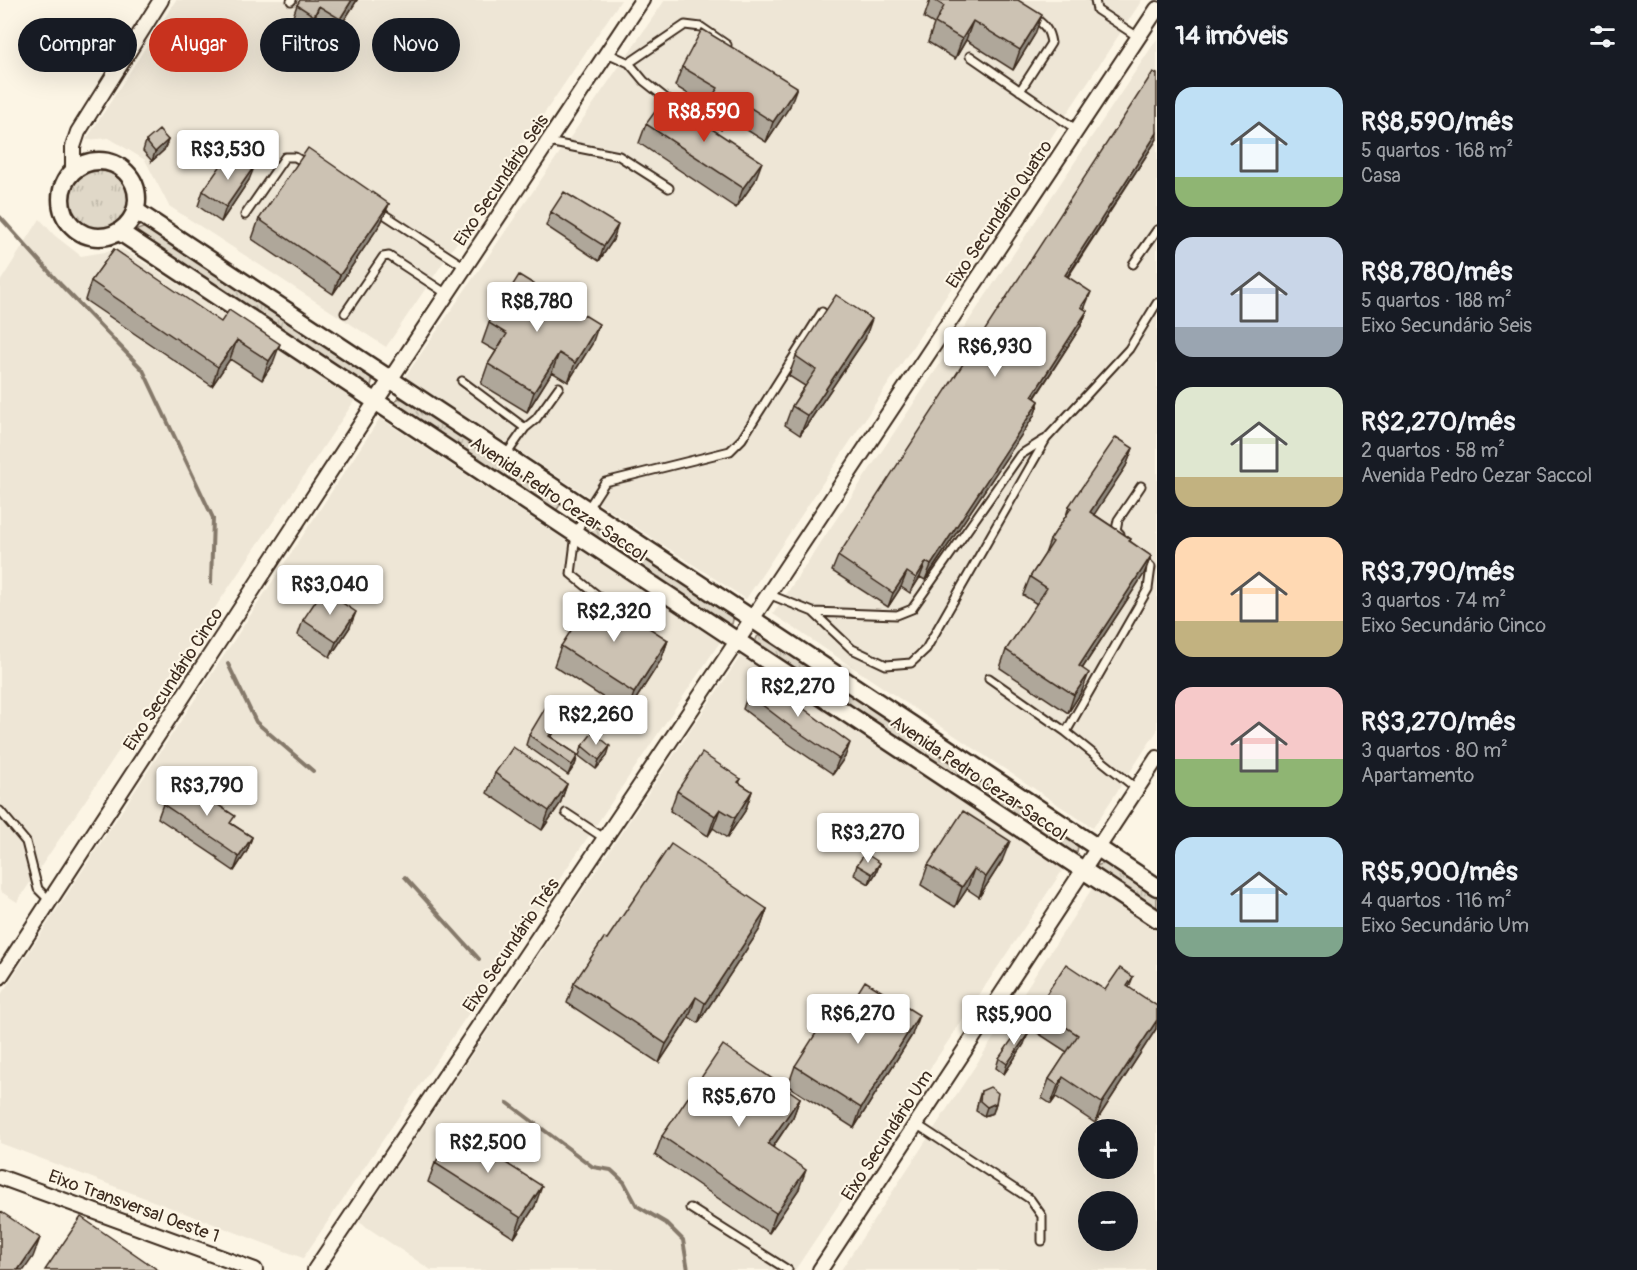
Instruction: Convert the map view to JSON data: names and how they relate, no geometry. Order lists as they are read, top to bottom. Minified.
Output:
{"streets":{"street":["Eixo Secundário Seis","Eixo Secundário Quatro","Avenida Pedro Cezar Saccol","Eixo Secundário Cinco","Eixo Secundário Três","Eixo Secundário Um","Eixo Transversal Oeste 1"]},"crossings":[["Eixo Secundário Seis","Avenida Pedro Cezar Saccol"],["Eixo Secundário Seis","Eixo Secundário Cinco"],["Eixo Secundário Quatro","Avenida Pedro Cezar Saccol"],["Eixo Secundário Quatro","Eixo Secundário Três"],["Avenida Pedro Cezar Saccol","Eixo Secundário Cinco"],["Avenida Pedro Cezar Saccol","Eixo Secundário Três"],["Avenida Pedro Cezar Saccol","Eixo Secundário Um"]],"page":{"heading":"14 imóveis","chip":["Comprar","Alugar","Filtros","Novo"],"list":[{"name":"R$8,590/mês","note":"5 quartos · 168 m² · Casa"},{"name":"R$8,780/mês","note":"5 quartos · 188 m² · Eixo Secundário Seis"},{"name":"R$2,270/mês","note":"2 quartos · 58 m² · Avenida Pedro Cezar Saccol"},{"name":"R$3,790/mês","note":"3 quartos · 74 m² · Eixo Secundário Cinco"},{"name":"R$3,270/mês","note":"3 quartos · 80 m² · Apartamento"},{"name":"R$5,900/mês","note":"4 quartos · 116 m² · Eixo Secundário Um"}],"price":["R$8,590","R$3,530","R$8,780","R$6,930","R$3,040","R$2,320","R$2,270","R$2,260","R$3,790","R$3,270","R$6,270","R$5,900","R$5,670","R$2,500"],"map_buttons":["+","−"]}}
